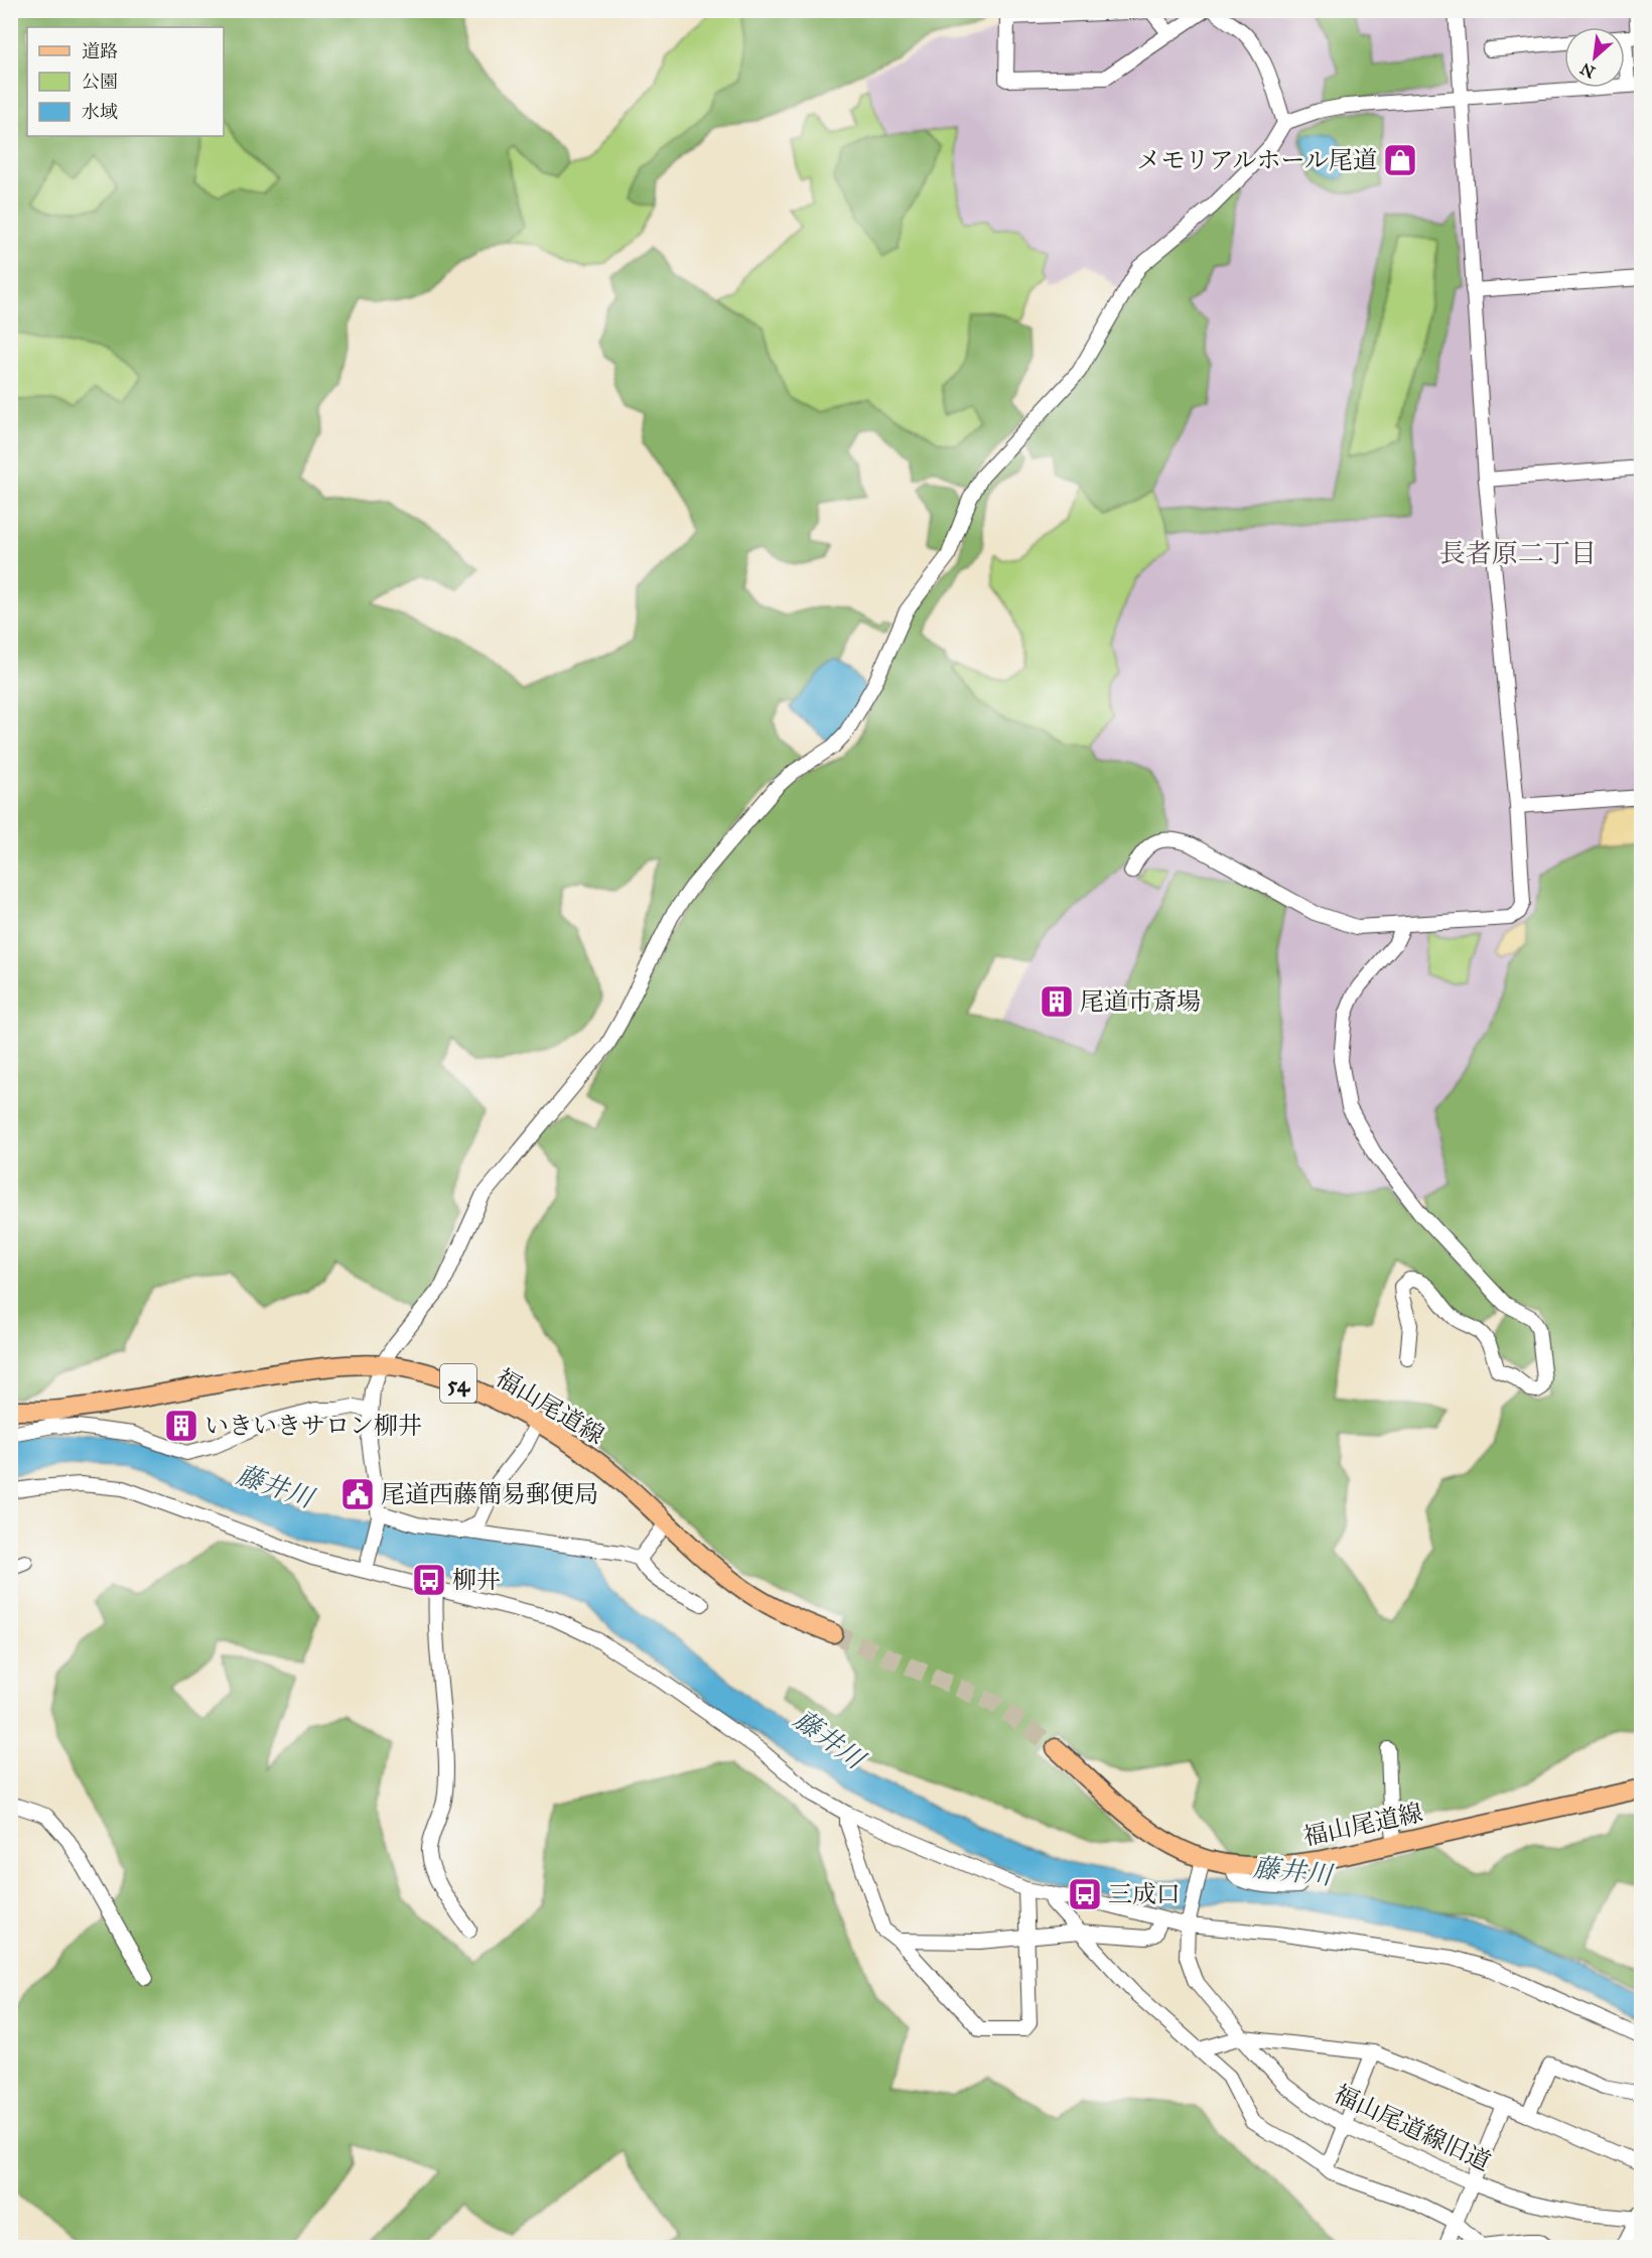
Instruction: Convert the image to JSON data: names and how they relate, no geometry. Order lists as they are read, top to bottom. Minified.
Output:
{"streets":{"main road":["54","福山尾道線"],"street":["福山尾道線旧道"]},"crossings":[["福山尾道線","福山尾道線旧道"]],"districts":["長者原二丁目"],"water":["藤井川"],"places":{"shop":["メモリアルホール尾道"],"building":["尾道市斎場","いきいきサロン柳井"],"public building":["尾道西藤簡易郵便局"],"bus stop":["柳井","三成口"]},"legend":["道路","公園","水域"],"north":"bottom left"}
